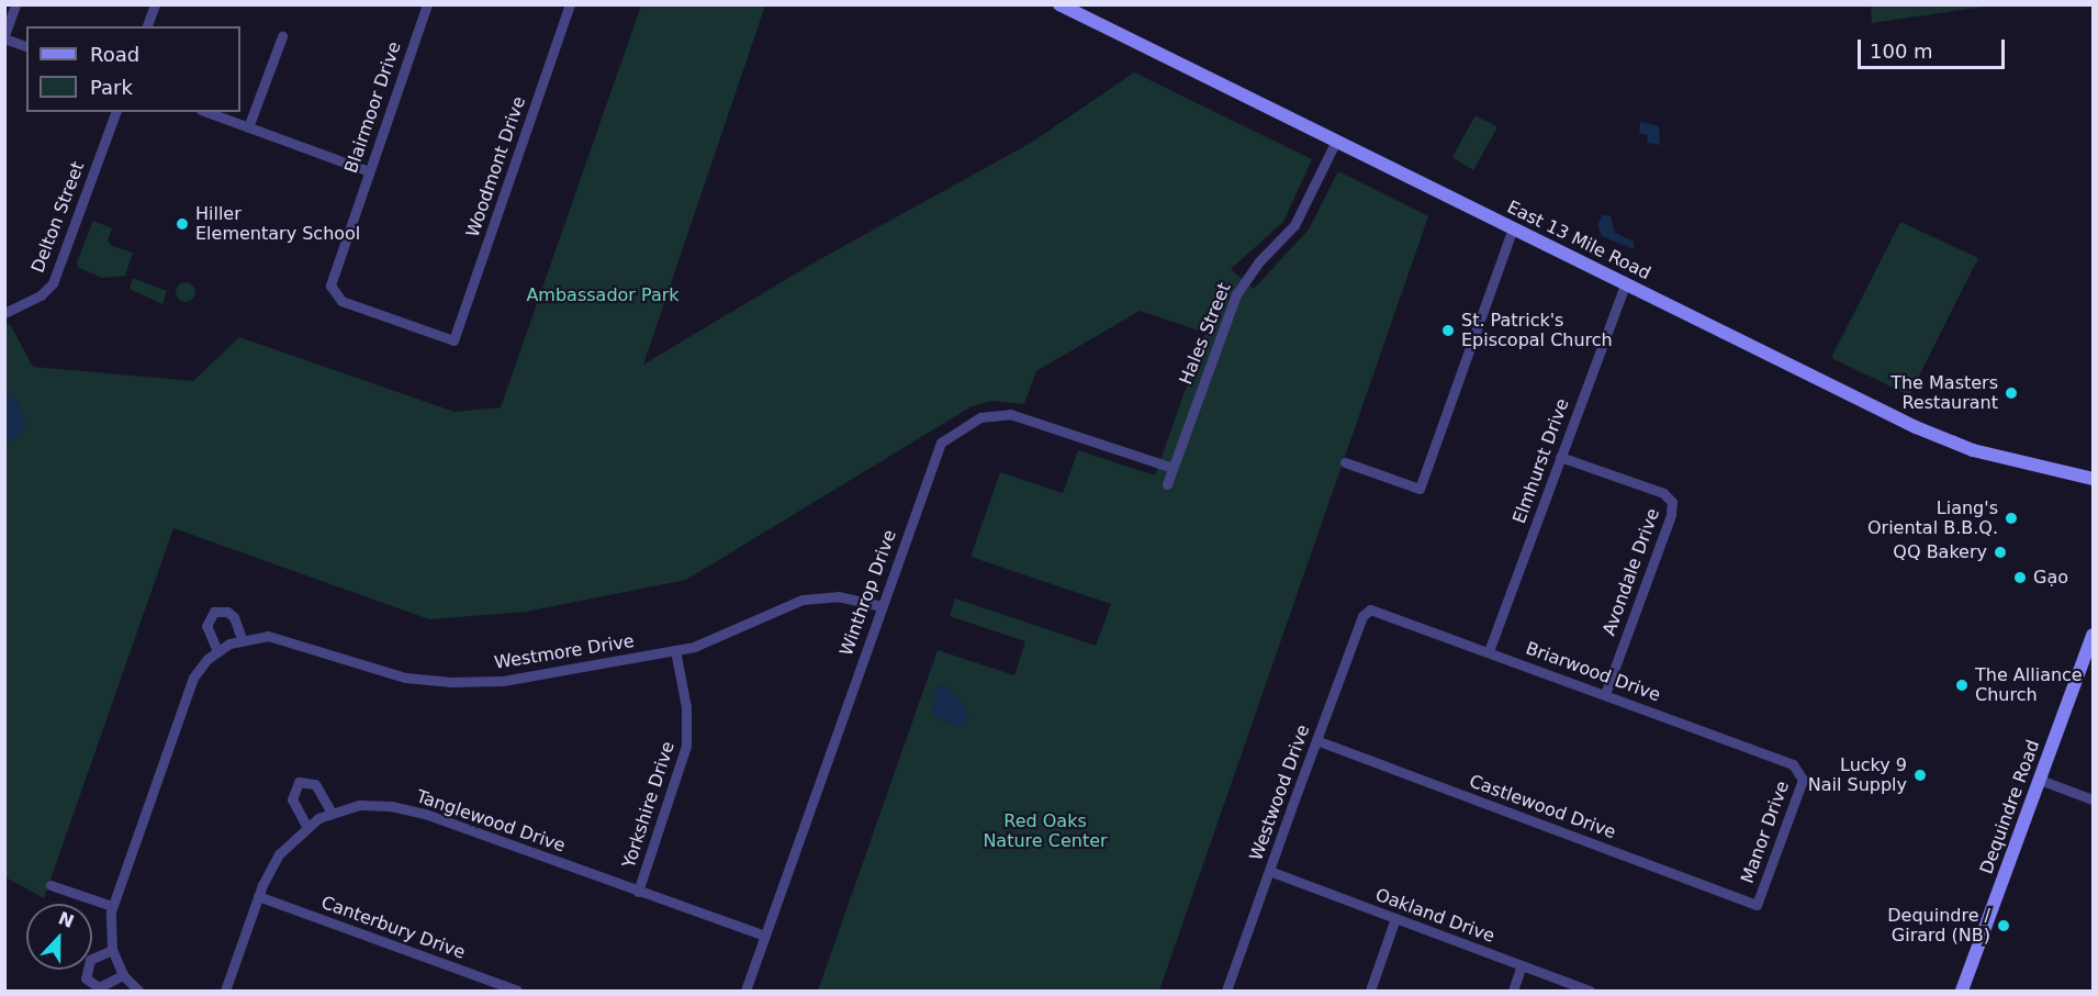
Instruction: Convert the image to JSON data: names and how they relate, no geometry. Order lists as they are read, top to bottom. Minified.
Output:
{"streets":{"main road":["East 13 Mile Road","Dequindre Road"],"street":["Blairmoor Drive","Woodmont Drive","Delton Street","Hales Street","Elmhurst Drive","Avondale Drive","Winthrop Drive","Westmore Drive","Briarwood Drive","Westwood Drive","Yorkshire Drive","Castlewood Drive","Tanglewood Drive","Manor Drive","Oakland Drive","Canterbury Drive"]},"crossings":[["Blairmoor Drive","Woodmont Drive"],["East 13 Mile Road","Hales Street"],["East 13 Mile Road","Elmhurst Drive"],["Hales Street","Winthrop Drive"],["Elmhurst Drive","Avondale Drive"],["Elmhurst Drive","Briarwood Drive"],["Avondale Drive","Briarwood Drive"],["Winthrop Drive","Westmore Drive"],["Winthrop Drive","Tanglewood Drive"],["Westmore Drive","Yorkshire Drive"],["Briarwood Drive","Westwood Drive"],["Briarwood Drive","Manor Drive"],["Westwood Drive","Castlewood Drive"],["Westwood Drive","Oakland Drive"],["Yorkshire Drive","Tanglewood Drive"],["Castlewood Drive","Manor Drive"],["Tanglewood Drive","Canterbury Drive"]],"parks":["Ambassador Park","Red Oaks Nature Center"],"places":["Hiller Elementary School","St. Patrick's Episcopal Church","The Masters Restaurant","Liang's Oriental B.B.Q.","QQ Bakery","Gạo","The Alliance Church","Lucky 9 Nail Supply","Dequindre / Girard (NB)"],"legend":["Road","Park"],"scale_bar":"100 m","north":"top"}
